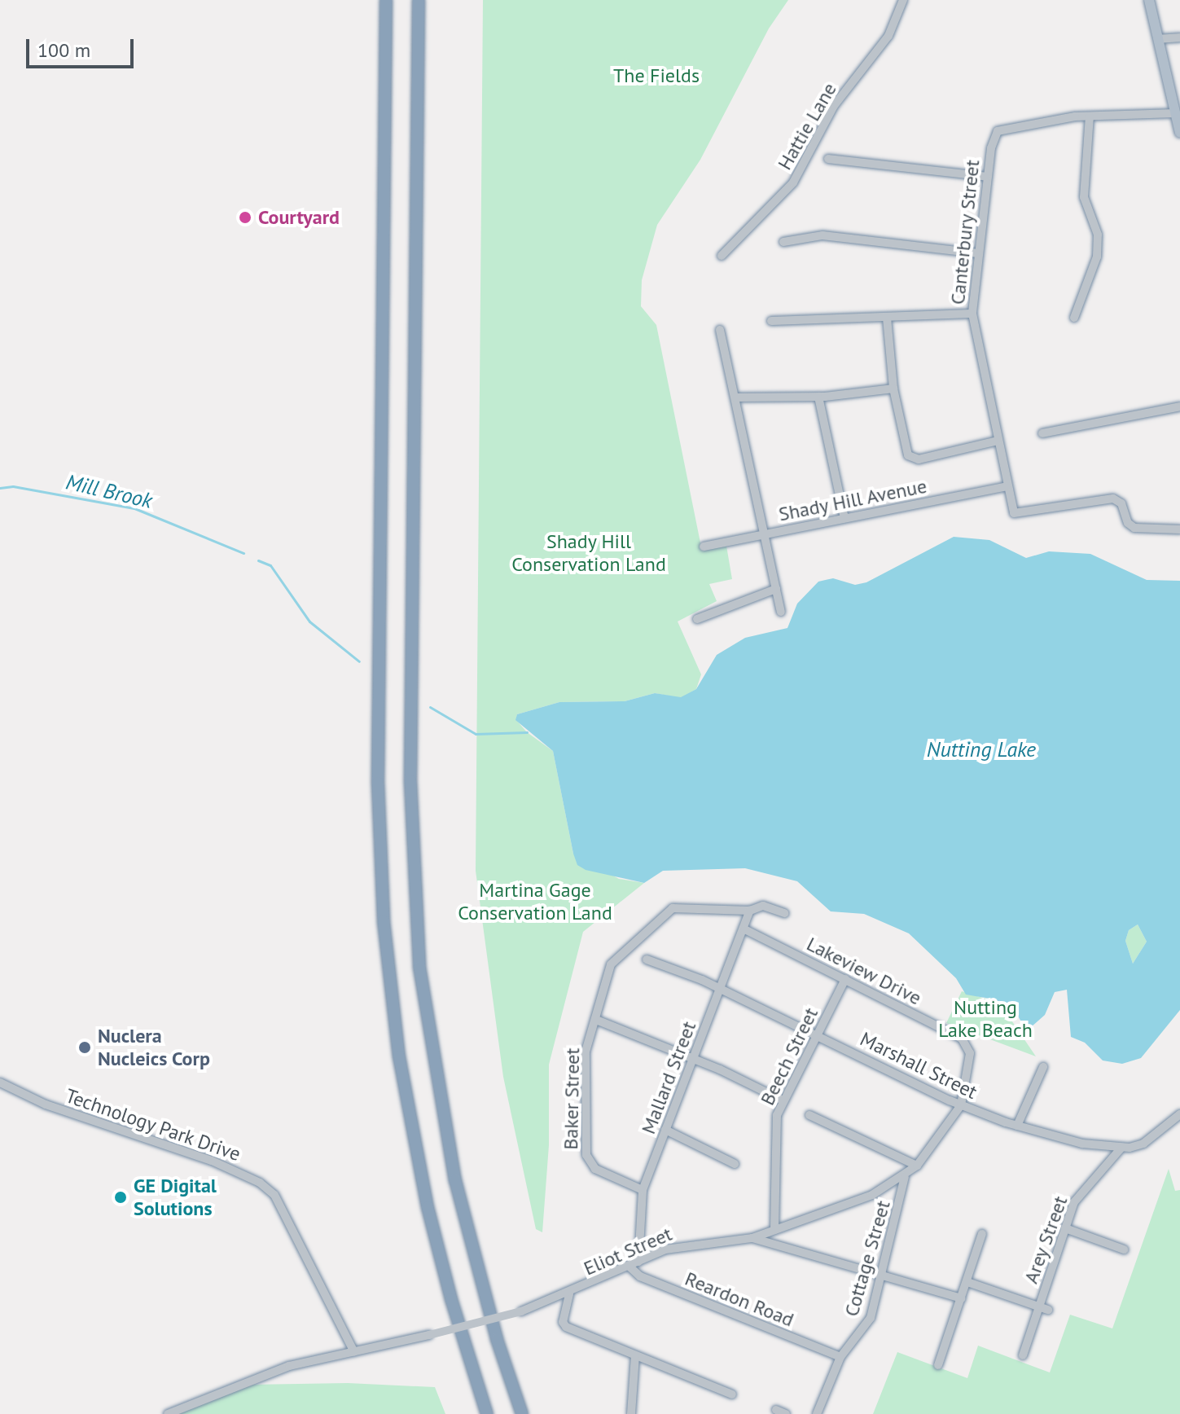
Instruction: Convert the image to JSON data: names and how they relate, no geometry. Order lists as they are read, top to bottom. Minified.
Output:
{"streets":{"street":["Hattie Lane","Canterbury Street","Shady Hill Avenue","Lakeview Drive","Beech Street","Marshall Street","Mallard Street","Baker Street","Technology Park Drive","Arey Street","Eliot Street","Cottage Street","Reardon Road"]},"crossings":[["Canterbury Street","Shady Hill Avenue"],["Lakeview Drive","Beech Street"],["Lakeview Drive","Marshall Street"],["Lakeview Drive","Mallard Street"],["Lakeview Drive","Eliot Street"],["Beech Street","Marshall Street"],["Beech Street","Eliot Street"],["Marshall Street","Mallard Street"],["Marshall Street","Arey Street"],["Marshall Street","Eliot Street"],["Mallard Street","Baker Street"],["Mallard Street","Eliot Street"],["Technology Park Drive","Eliot Street"],["Eliot Street","Cottage Street"],["Eliot Street","Reardon Road"],["Cottage Street","Reardon Road"]],"water":["Mill Brook","Nutting Lake"],"parks":["The Fields","Shady Hill Conservation Land","Martina Gage Conservation Land","Nutting Lake Beach"],"places":["Courtyard","Nuclera Nucleics Corp","GE Digital Solutions"],"scale_bar":"100 m"}
